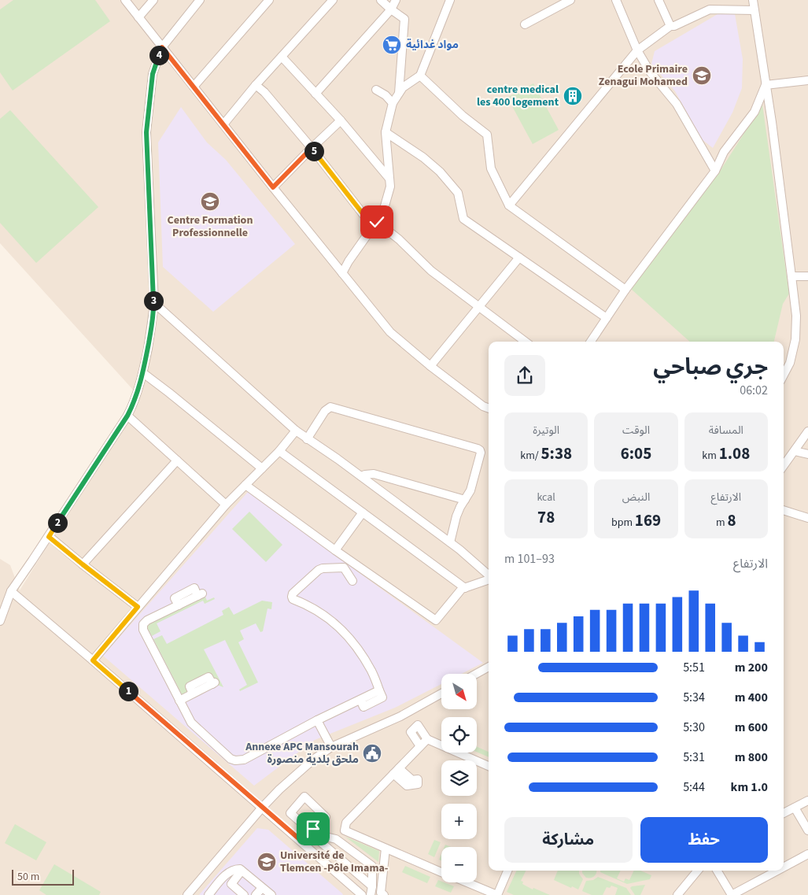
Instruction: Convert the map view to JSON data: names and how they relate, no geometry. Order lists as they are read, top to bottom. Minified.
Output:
{"places":{"supermarket":["مواد غدائية"],"school or university":["Ecole Primaire Zenagui Mohamed","Centre Formation Professionnelle","Université de Tlemcen -Pôle Imama-"],"building":["centre medical les 400 logement"],"public building":["Annexe APC Mansourah ملحق بلدية منصورة"]},"scale_bar":"50 m","north":"bottom right","page":{"pins":["4","5","3","2","1"],"heading":["جري صباحي","06:02"],"stats":[["المسافة","1.08 km"],["الوقت","6:05"],["الوتيرة","5:38 /km"],["الارتفاع","8 m"],["النبض","169 bpm"],["kcal","78"]],"chart":["الارتفاع","93–101 m"],"list":[{"name":"200 m","note":"5:51"},{"name":"400 m","note":"5:34"},{"name":"600 m","note":"5:30"},{"name":"800 m","note":"5:31"},{"name":"1.0 km","note":"5:44"}],"map_buttons":["+","−"],"buttons":["حفظ","مشاركة"],"scale":"50 m"}}
